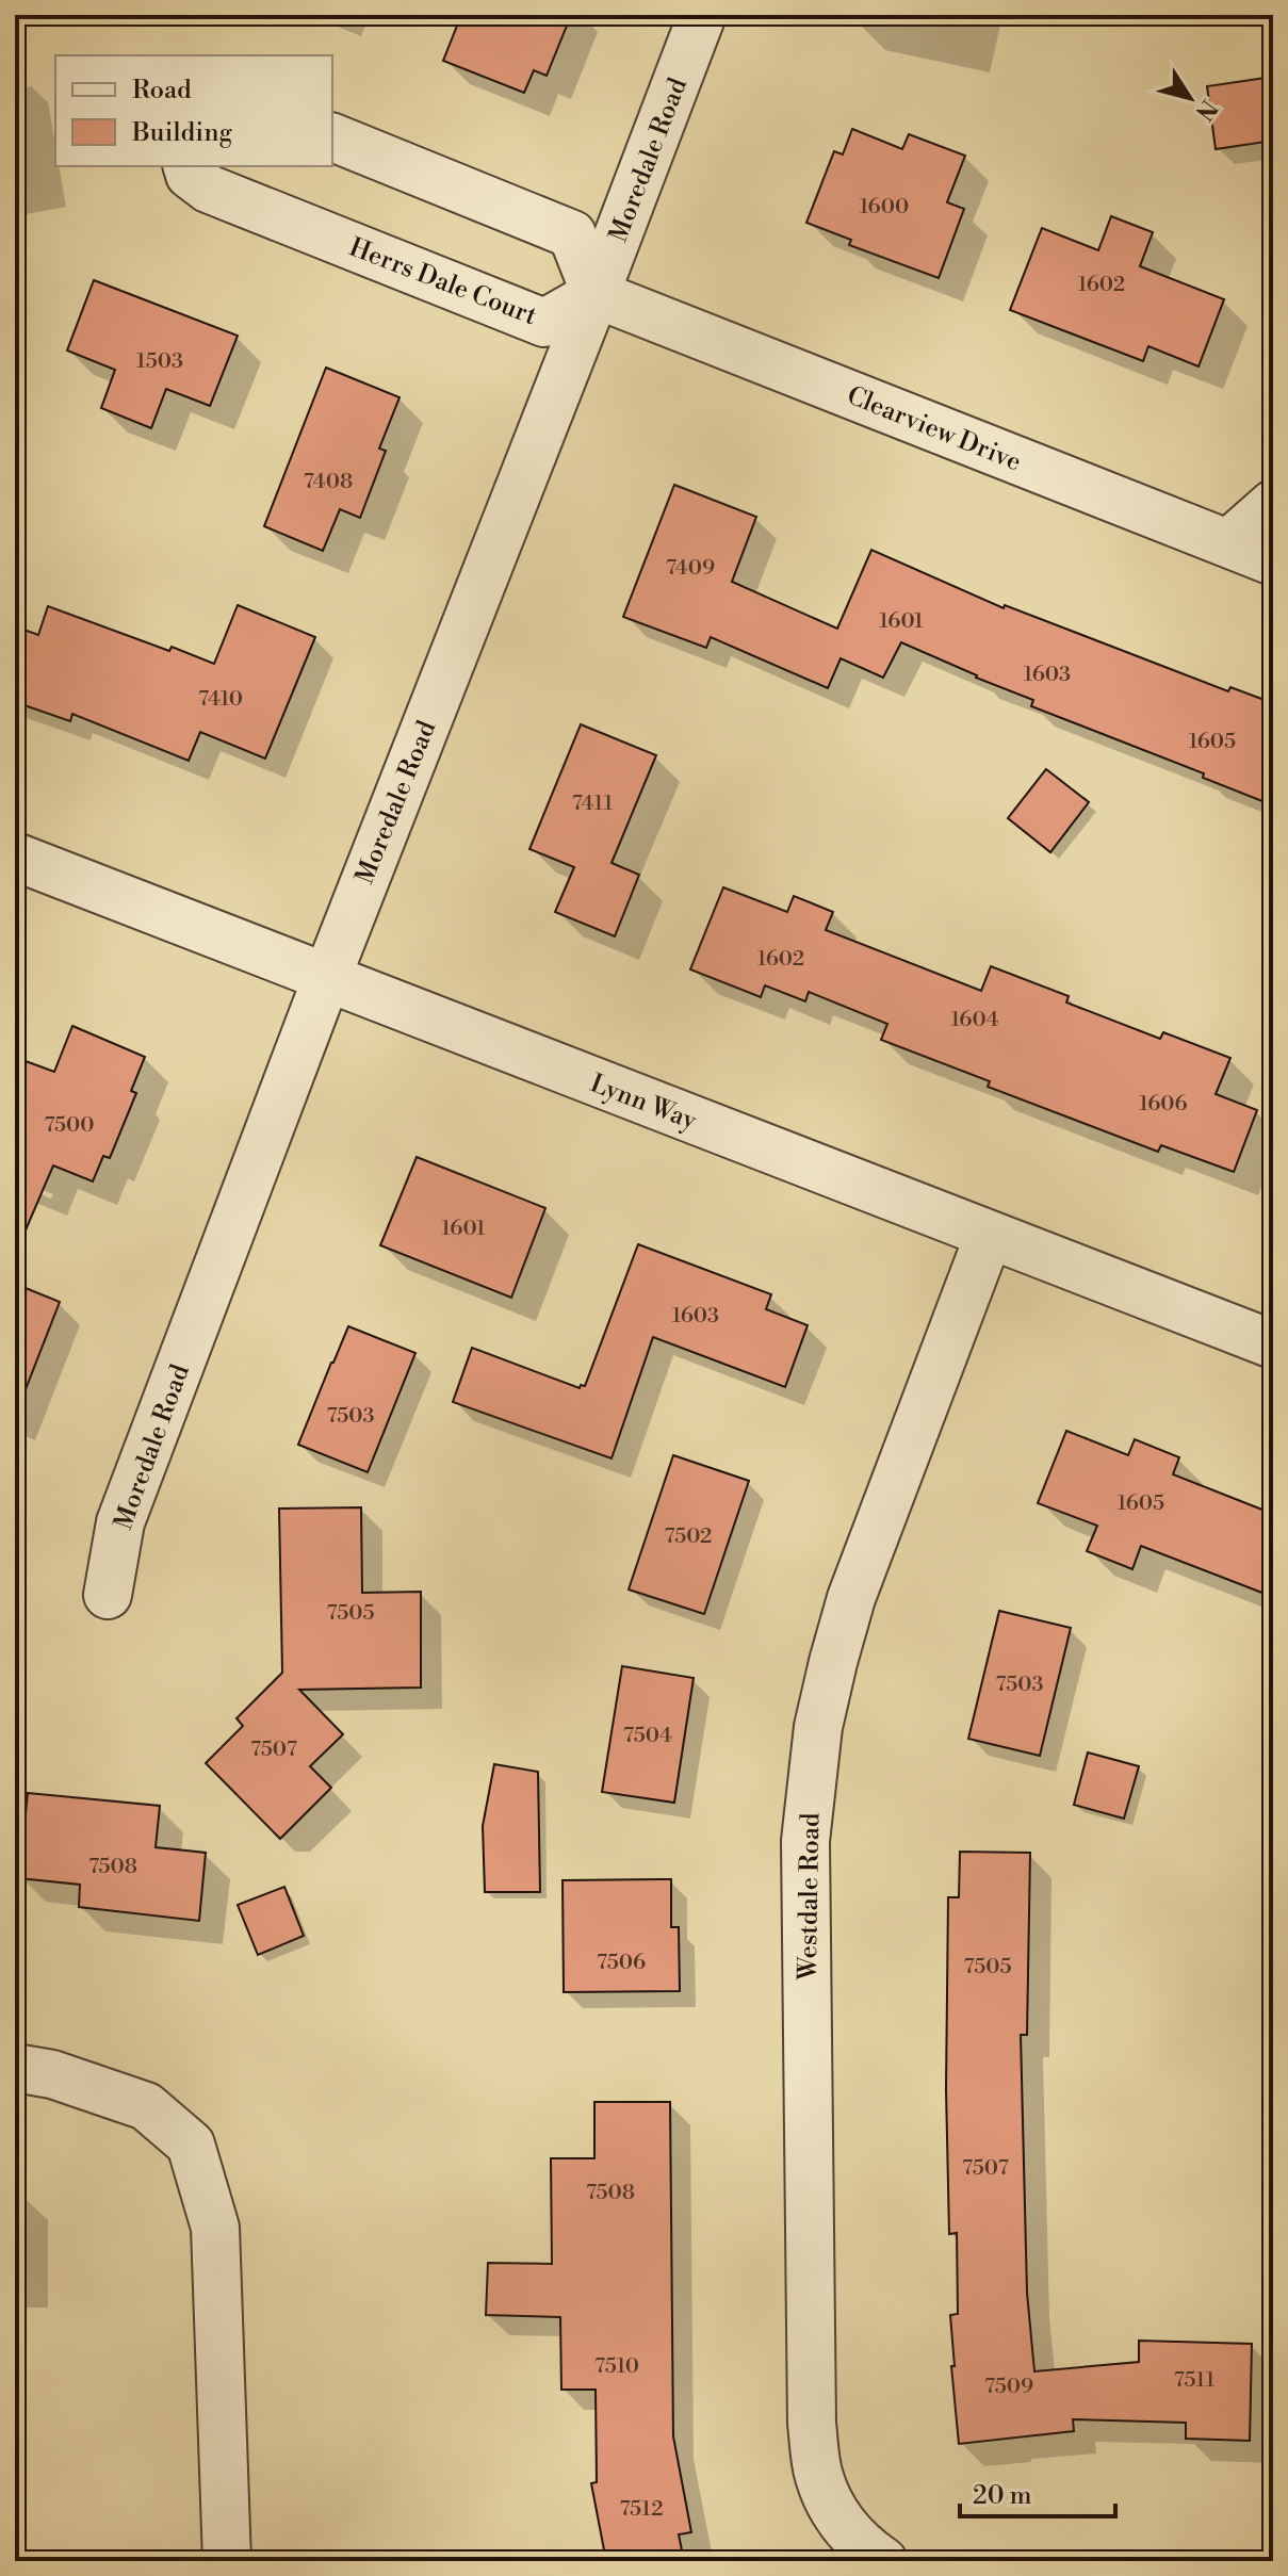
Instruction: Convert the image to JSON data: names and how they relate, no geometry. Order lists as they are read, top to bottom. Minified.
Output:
{"streets":{"street":["Moredale Road","Herrs Dale Court","Clearview Drive","Lynn Way","Westdale Road"]},"crossings":[["Moredale Road","Herrs Dale Court"],["Moredale Road","Clearview Drive"],["Moredale Road","Lynn Way"],["Herrs Dale Court","Clearview Drive"],["Lynn Way","Westdale Road"]],"house_numbers":["1600","1602","1503","7408","7409","1601","1603","7410","1605","7411","1602","1604","1606","7500","1601","1603","7503","1605","7502","7505","7503","7504","7507","7508","7506","7505","7507","7508","7510","7511","7509","7512"],"legend":["Road","Building"],"scale_bar":"20 m","north":"bottom right"}
